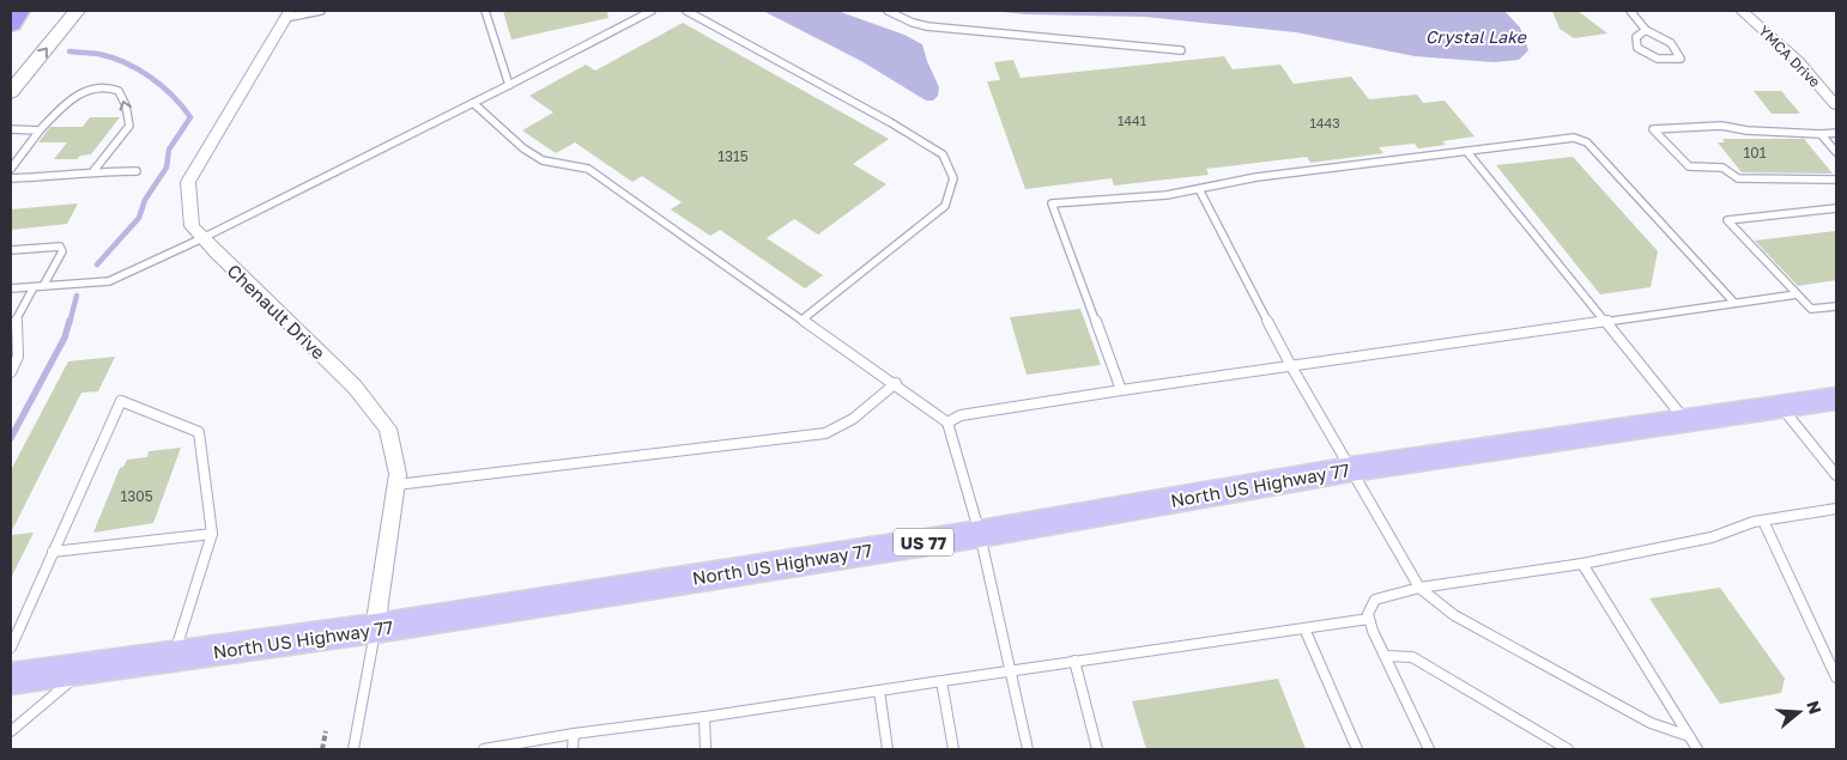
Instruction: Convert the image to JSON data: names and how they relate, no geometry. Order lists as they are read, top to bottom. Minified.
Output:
{"streets":{"main road":["North US Highway 77","US 77"],"street":["YMCA Drive","Chenault Drive"]},"crossings":[["Chenault Drive","North US Highway 77"]],"water":["Crystal Lake"],"house_numbers":["1441","1443","101","1315","1305"],"north":"right"}
